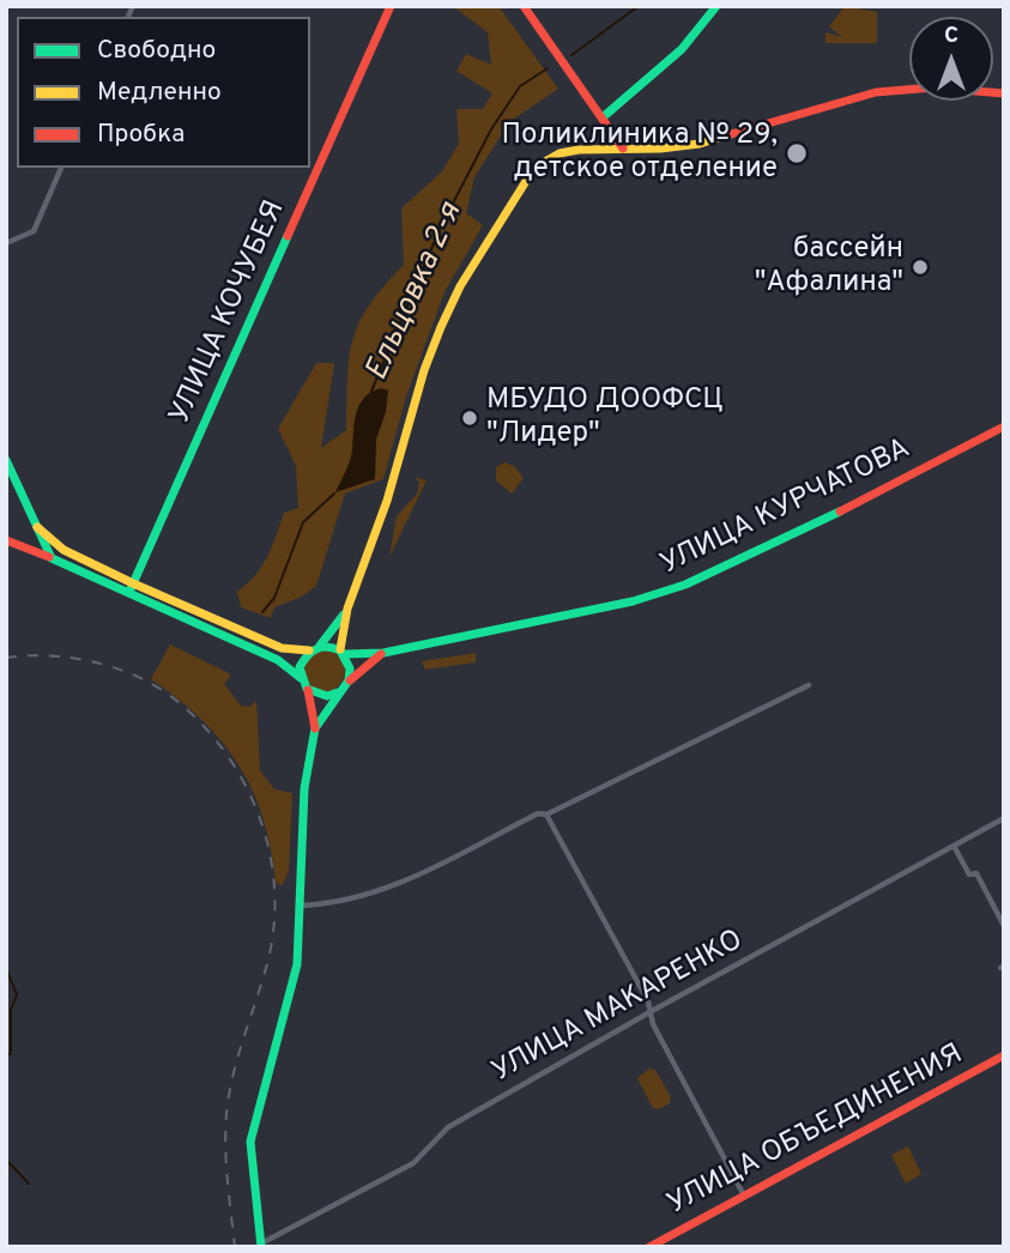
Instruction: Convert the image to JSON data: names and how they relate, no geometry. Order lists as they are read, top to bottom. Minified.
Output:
{"streets":{"main road":["УЛИЦА КОЧУБЕЯ","УЛИЦА КУРЧАТОВА","УЛИЦА ОБЪЕДИНЕНИЯ"],"street":["УЛИЦА МАКАРЕНКО"]},"water":["Ельцовка 2-я"],"places":["Поликлиника № 29, детское отделение","бассейн \"Афалина\"","МБУДО ДООФСЦ \"Лидер\""],"legend":["Свободно","Медленно","Пробка"],"north":"top"}
